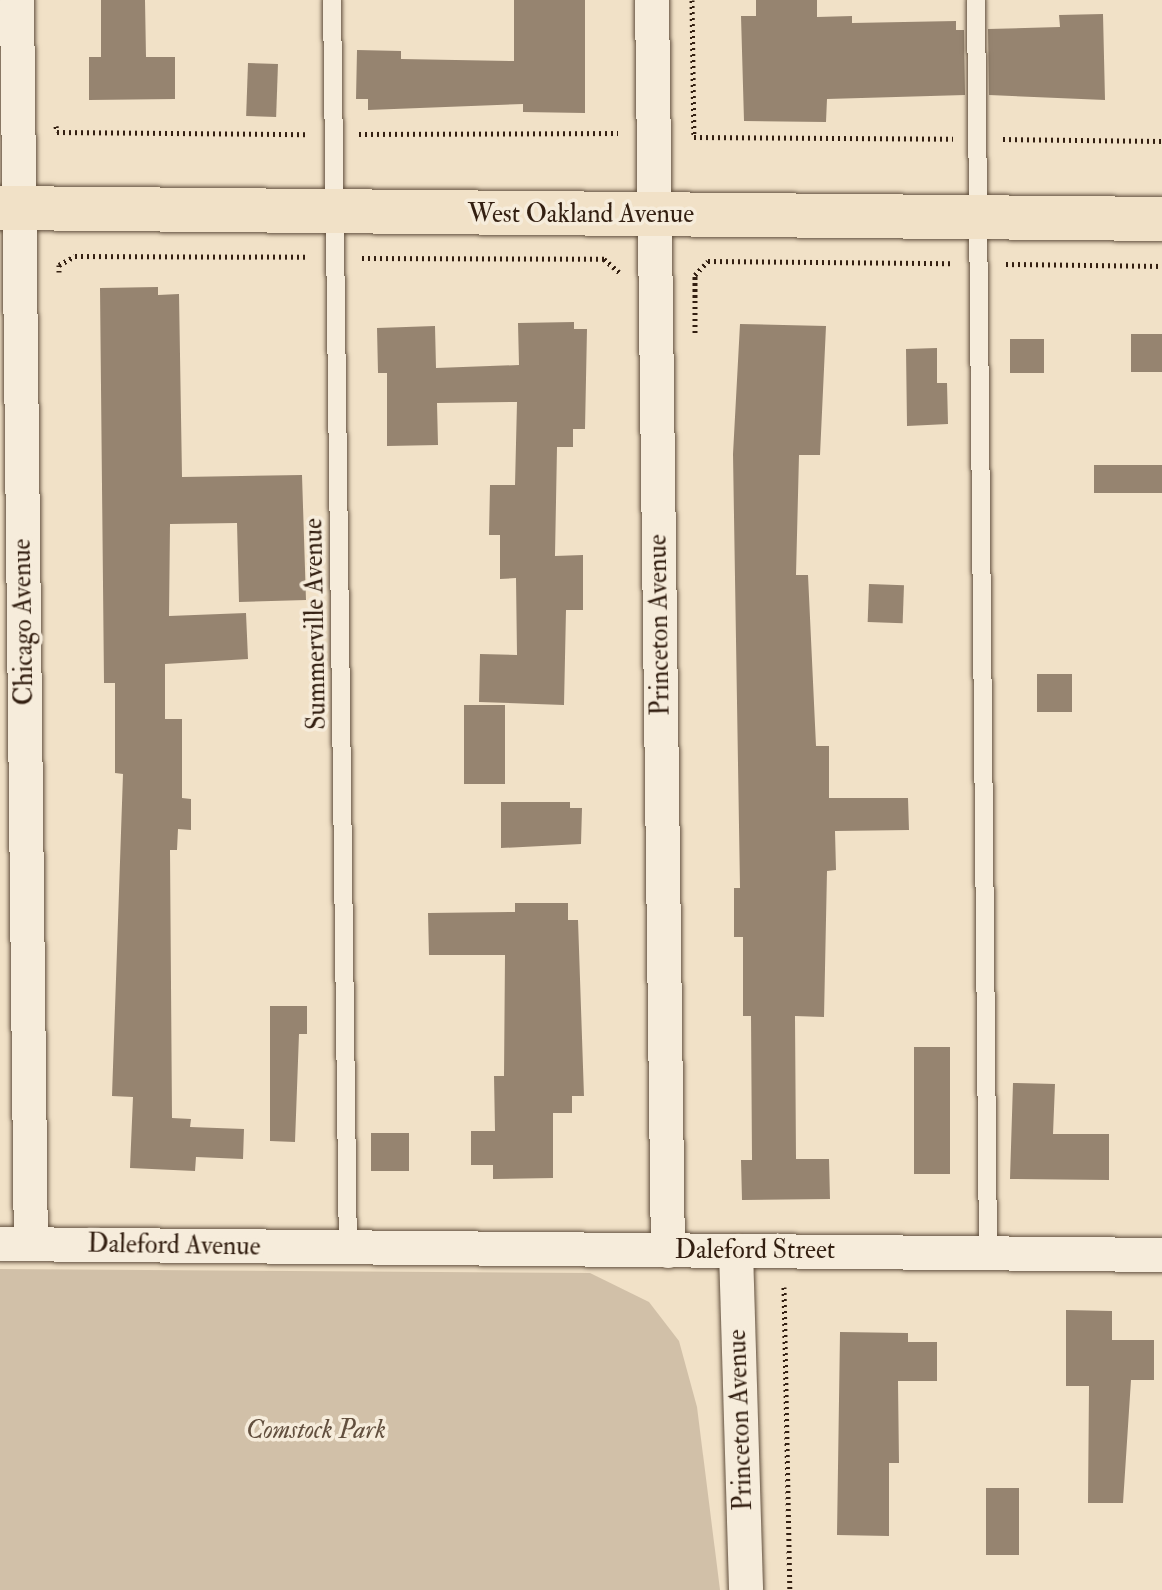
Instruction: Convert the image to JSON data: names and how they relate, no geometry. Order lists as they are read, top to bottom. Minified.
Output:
{"streets":{"main road":["West Oakland Avenue"],"street":["Chicago Avenue","Princeton Avenue","Daleford Avenue","Daleford Street"],"lane":["Summerville Avenue"]},"crossings":[["West Oakland Avenue","Chicago Avenue"],["West Oakland Avenue","Summerville Avenue"],["West Oakland Avenue","Princeton Avenue"],["Chicago Avenue","Daleford Avenue"],["Summerville Avenue","Daleford Avenue"],["Summerville Avenue","Daleford Street"],["Princeton Avenue","Daleford Street"],["Daleford Avenue","Daleford Street"]],"parks":["Comstock Park"]}
